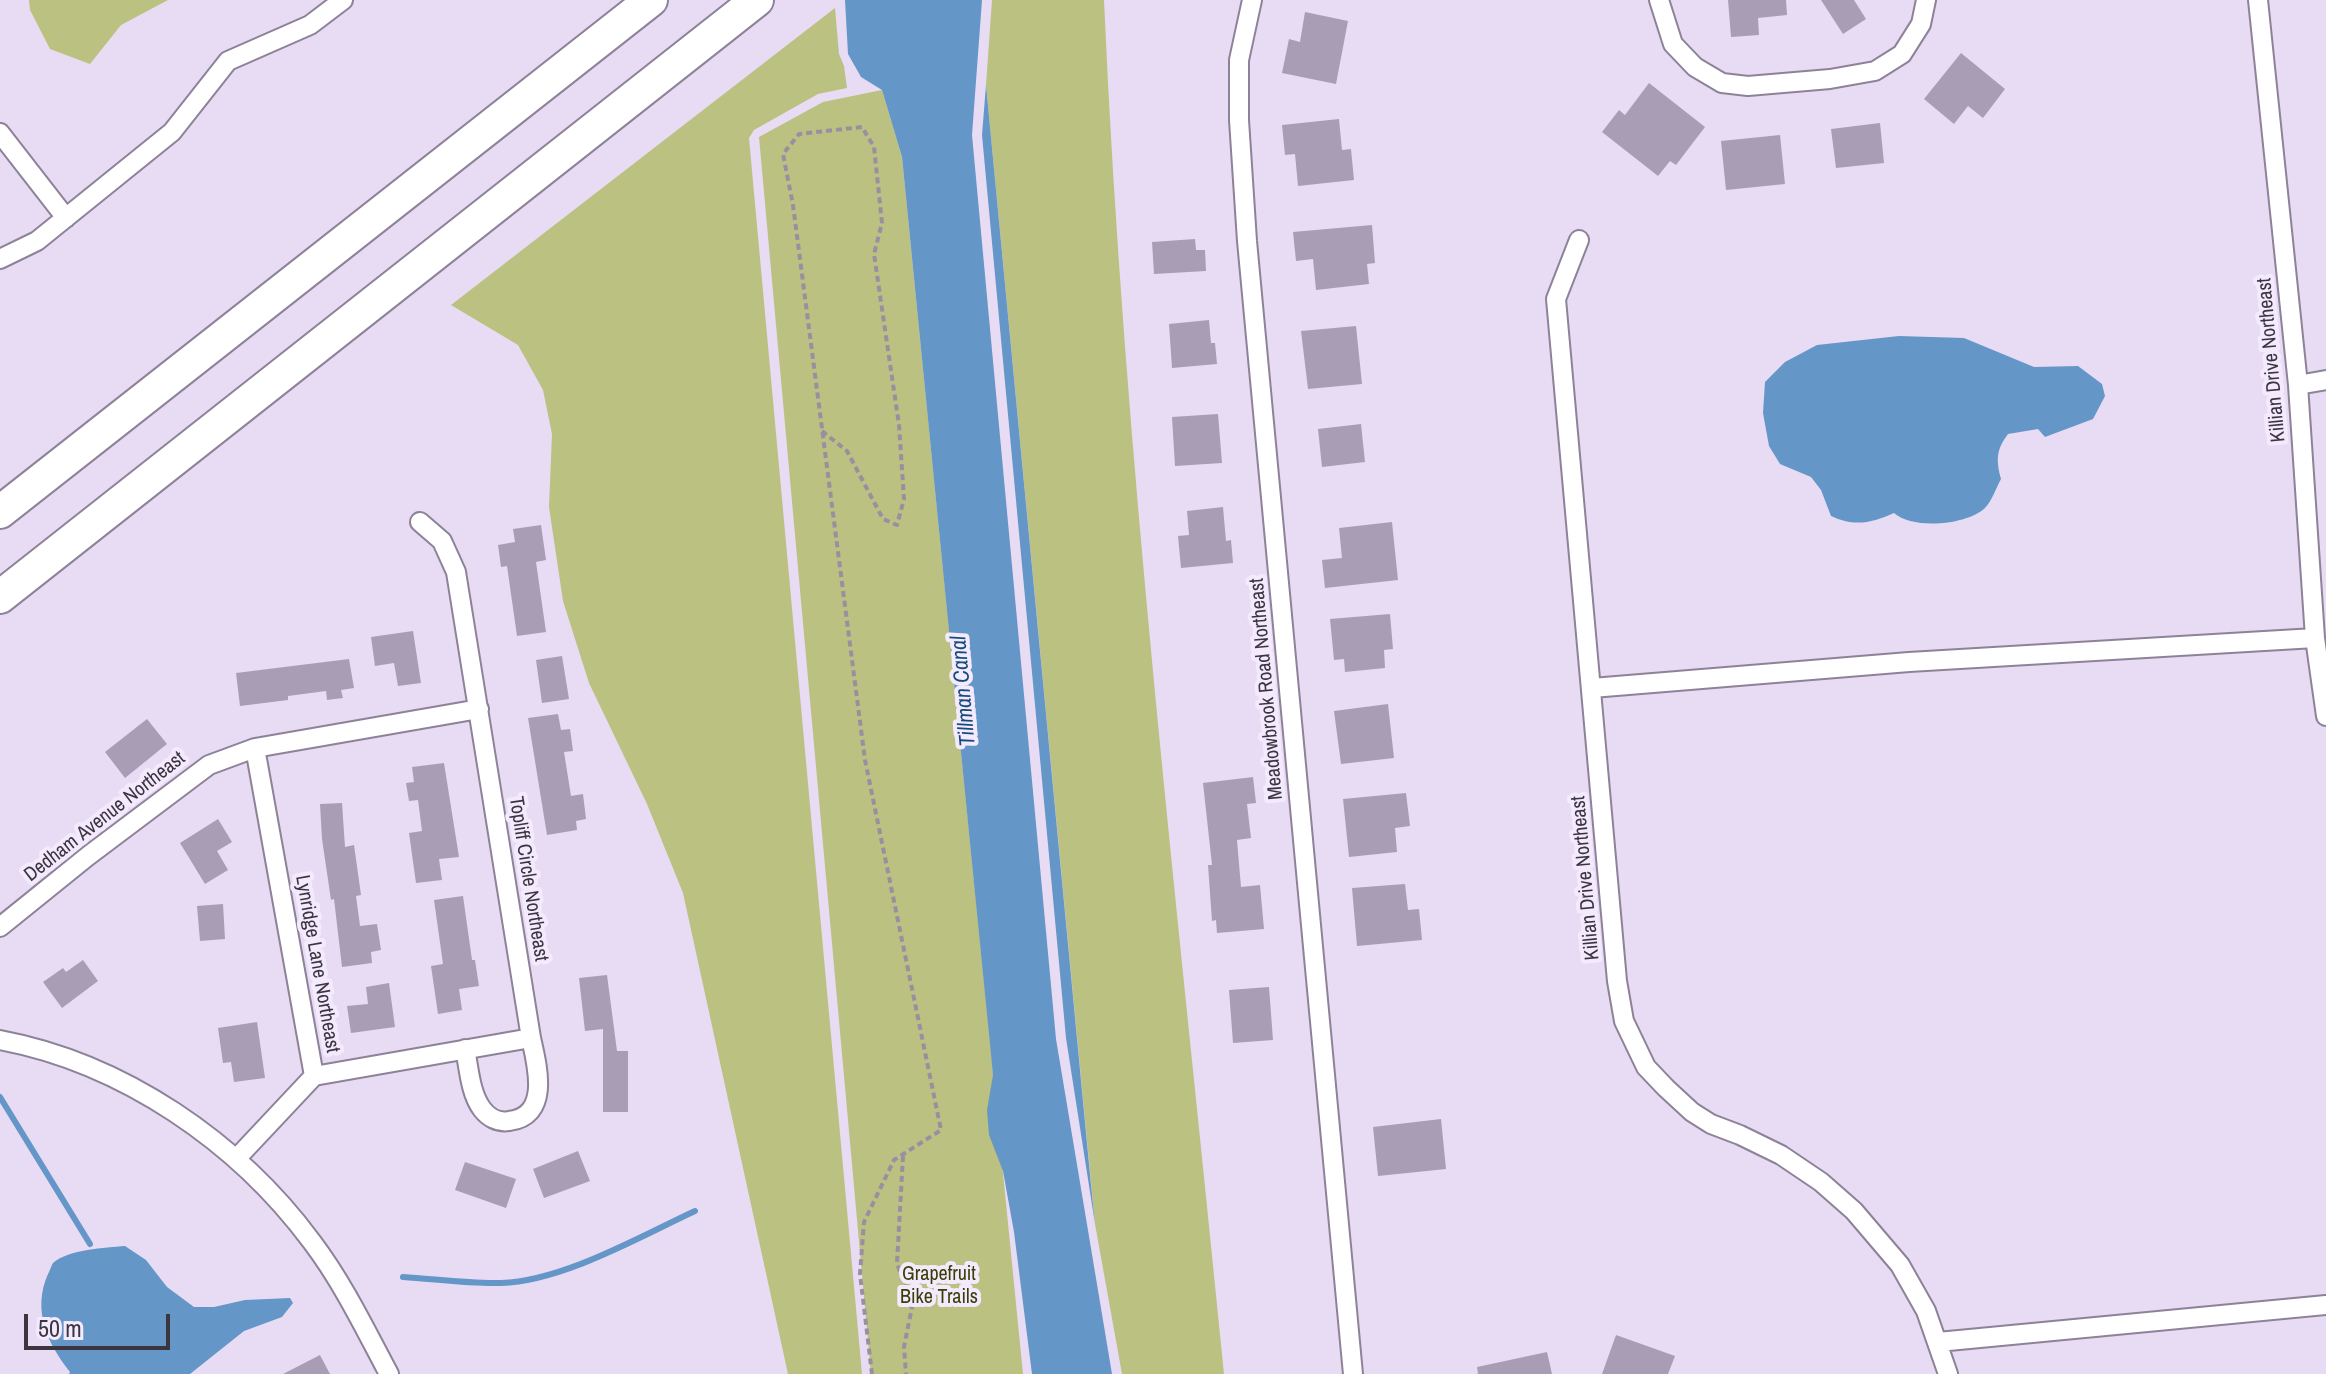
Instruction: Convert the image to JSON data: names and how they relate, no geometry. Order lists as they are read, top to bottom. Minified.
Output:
{"streets":{"street":["Killian Drive Northeast","Meadowbrook Road Northeast","Dedham Avenue Northeast","Topliff Circle Northeast","Lynridge Lane Northeast"]},"crossings":[["Dedham Avenue Northeast","Topliff Circle Northeast"],["Dedham Avenue Northeast","Lynridge Lane Northeast"]],"water":["Tillman Canal"],"parks":["Grapefruit Bike Trails"],"scale_bar":"50 m"}
